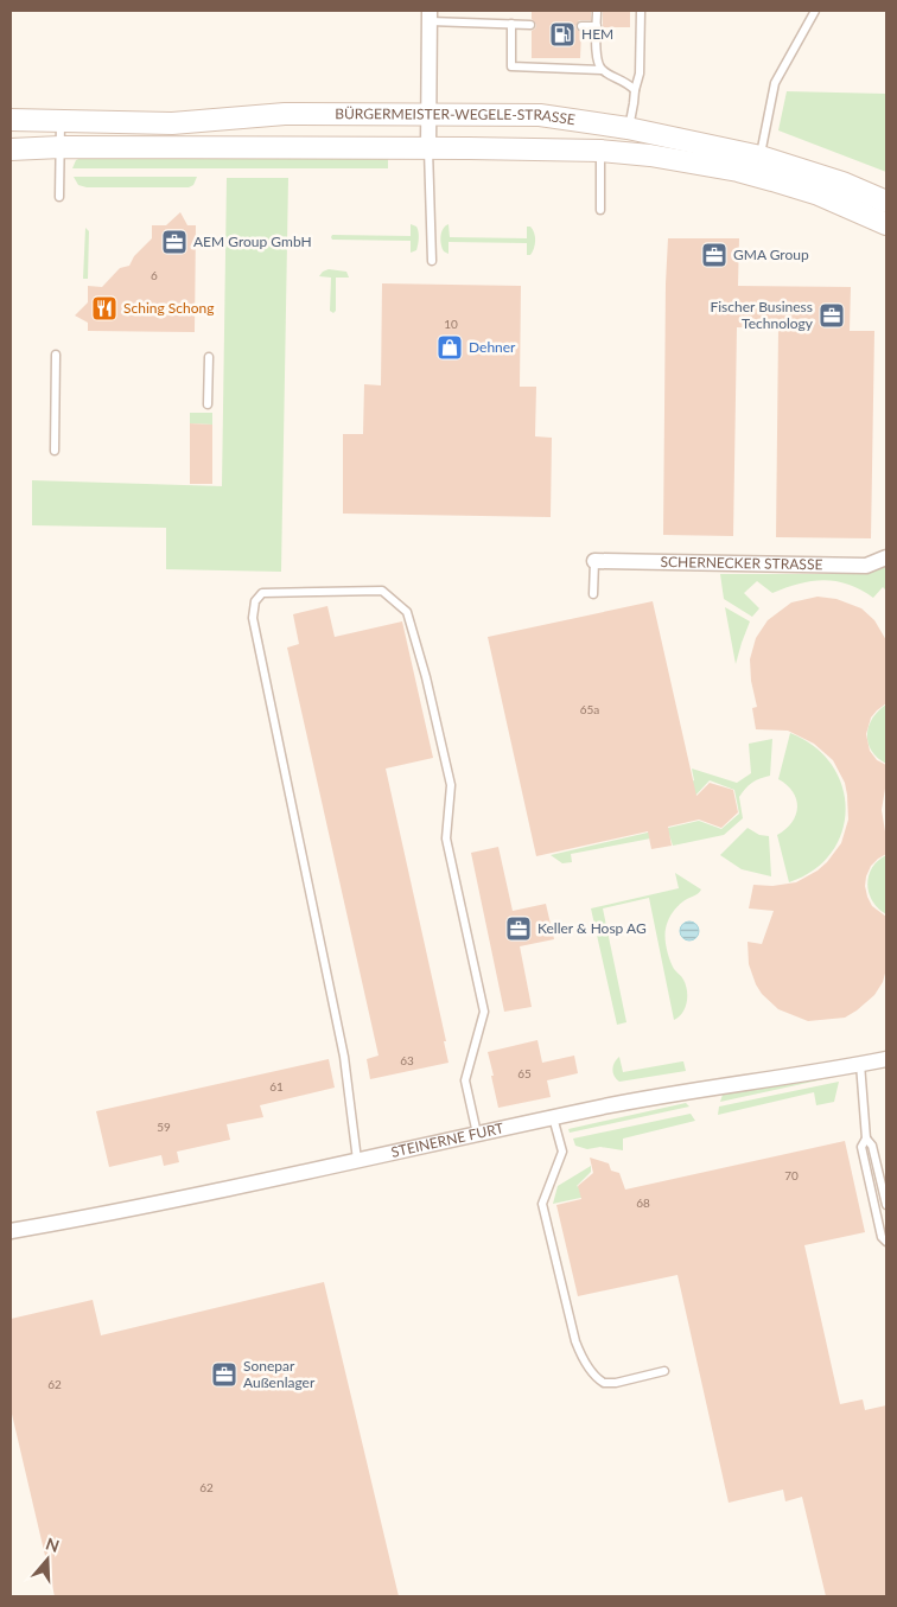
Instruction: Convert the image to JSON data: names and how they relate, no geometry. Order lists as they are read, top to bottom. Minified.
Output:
{"streets":{"main road":["BÜRGERMEISTER-WEGELE-STRASSE"],"street":["SCHERNECKER STRASSE","STEINERNE FURT"]},"places":{"fuel station":["HEM"],"office":["AEM Group GmbH","GMA Group","Fischer Business Technology","Keller & Hosp AG","Sonepar Außenlager"],"restaurant":["Sching Schong"],"shop":["Dehner"]},"house_numbers":["6","10","65a","63","65","61","59","70","68","62","62"],"north":"top"}
